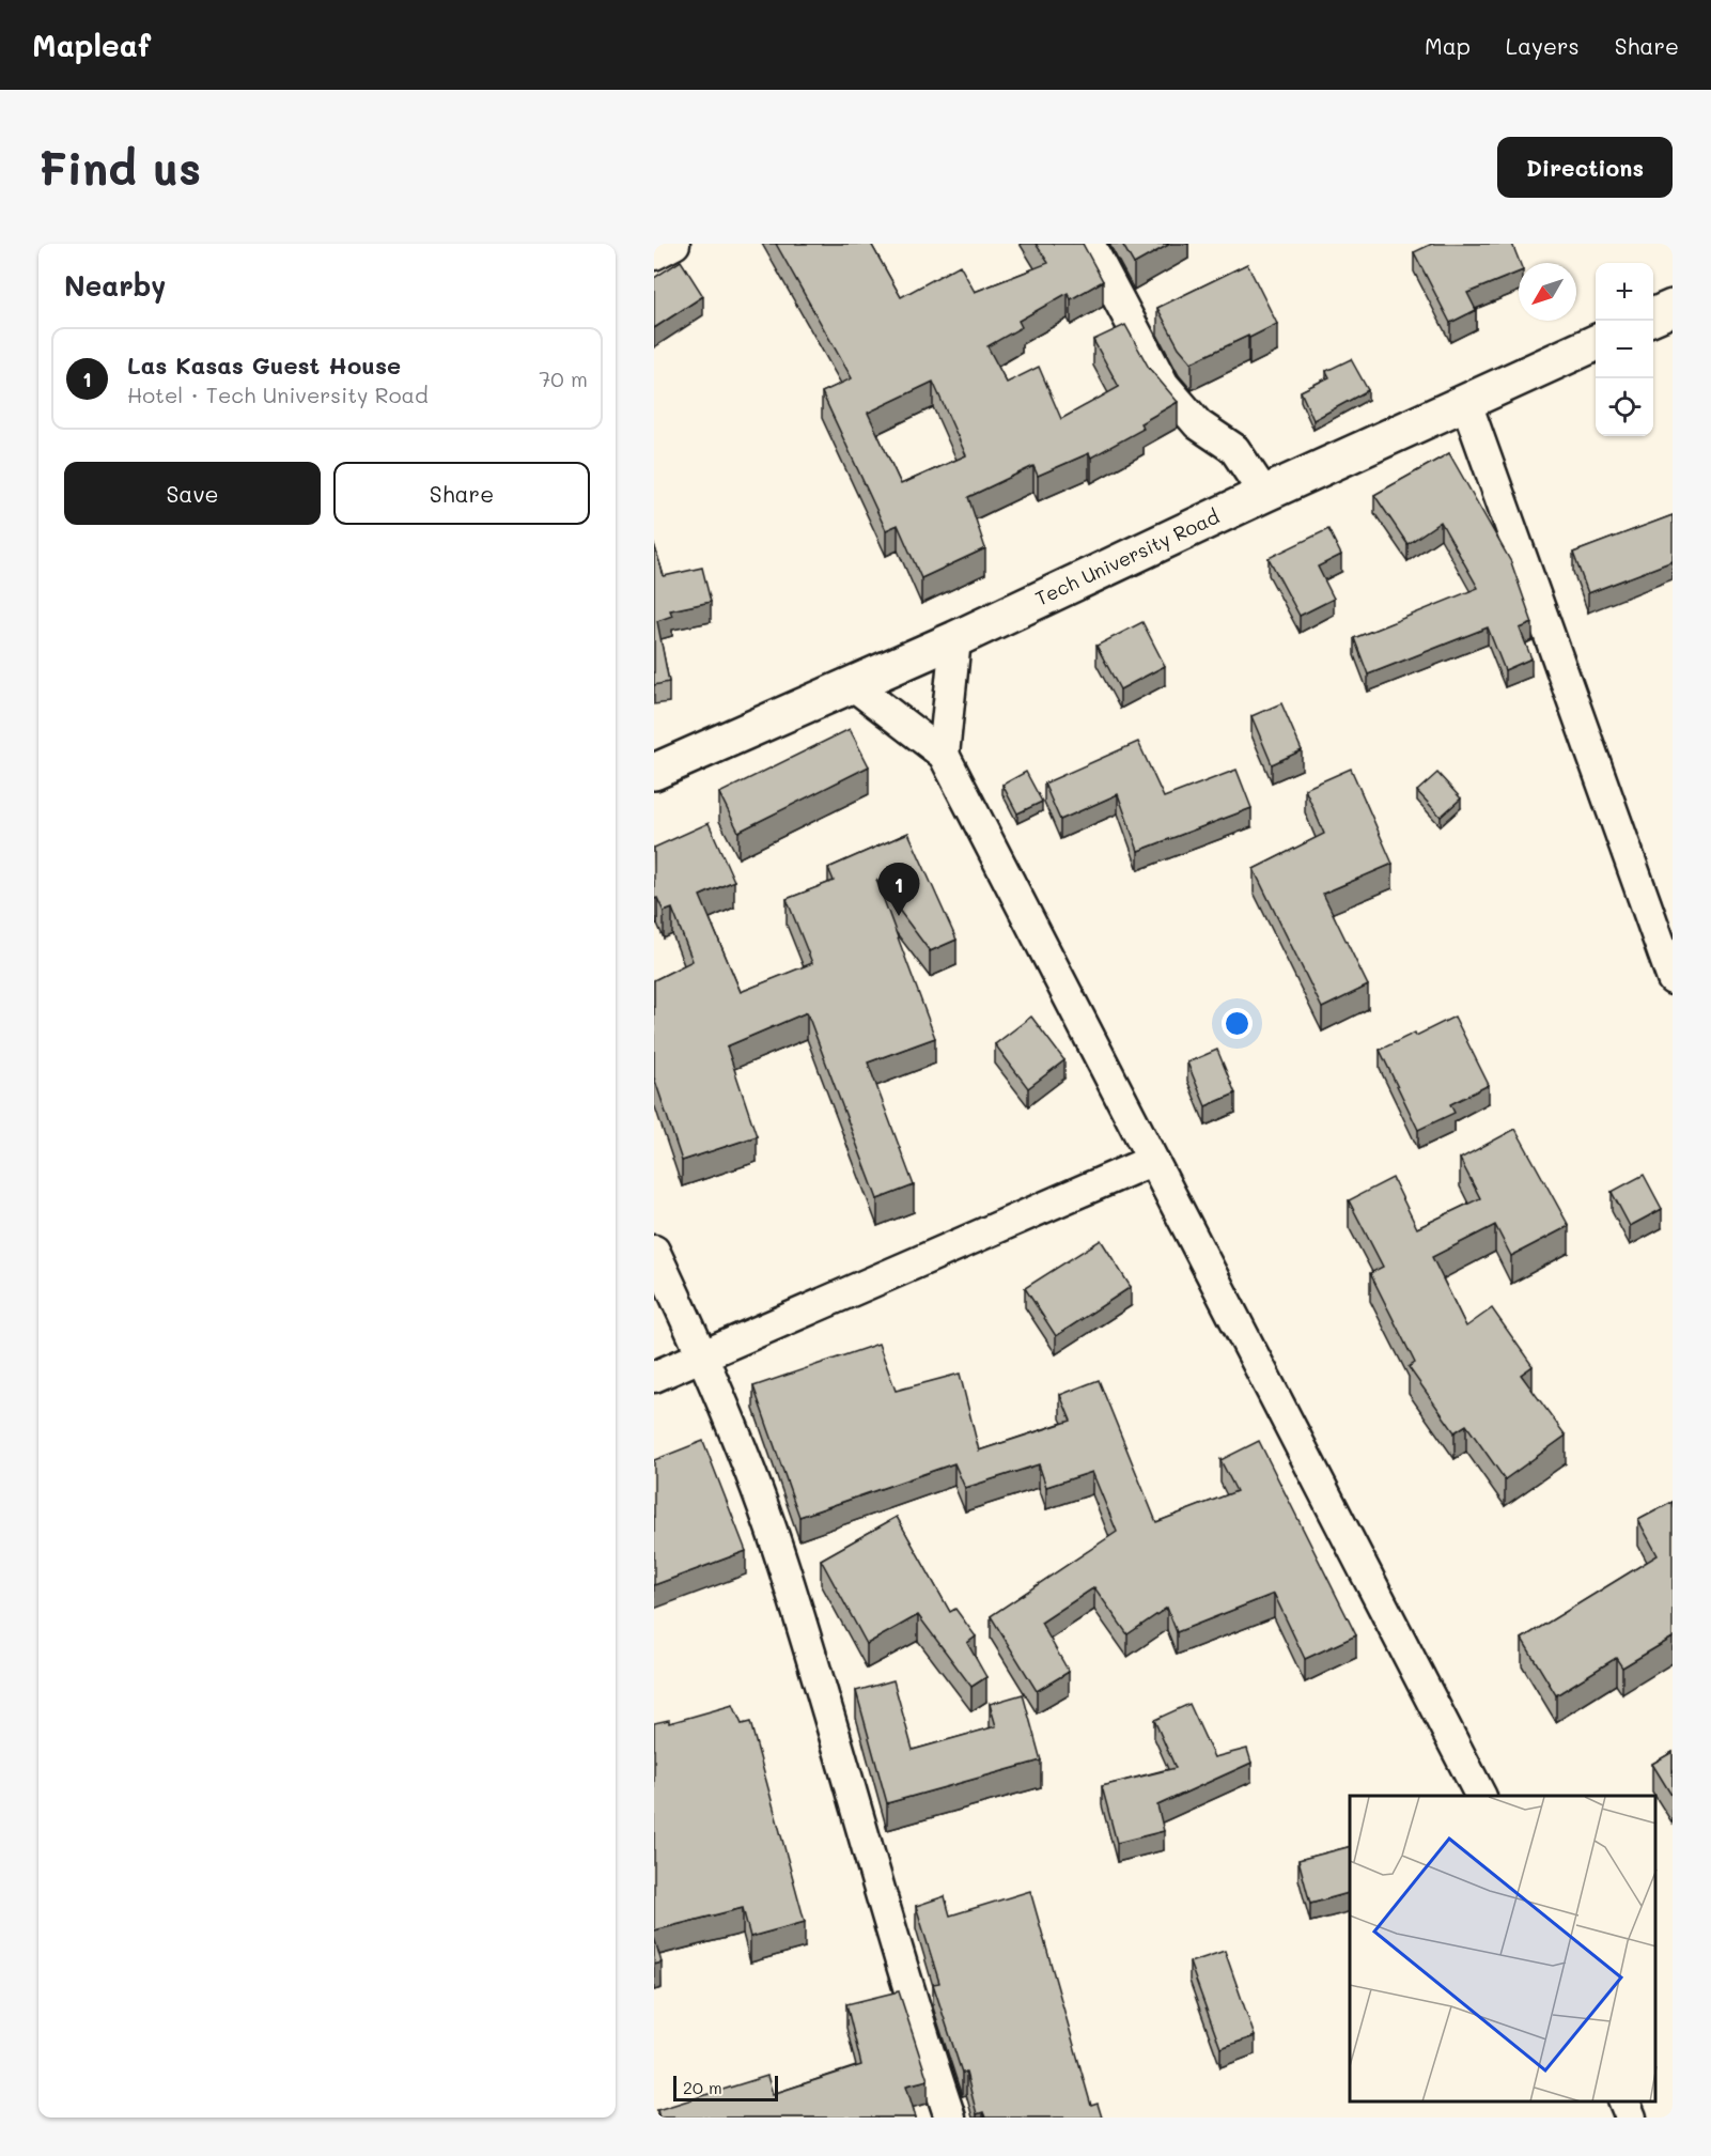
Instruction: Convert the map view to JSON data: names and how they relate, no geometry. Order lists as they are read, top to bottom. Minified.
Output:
{"streets":{"street":["Tech University Road"]},"scale_bar":"20 m","north":"bottom left","page":{"header":"Mapleaf","nav":["Map","Layers","Share"],"buttons":["Directions",["Save","Share"]],"title":"Find us","heading":"Nearby","map_buttons":["+","−"],"list":[{"mark":"1","name":"Las Kasas Guest House","note":"Hotel · Tech University Road","value":"70 m"}],"pins":"1","scale":"20 m"}}
